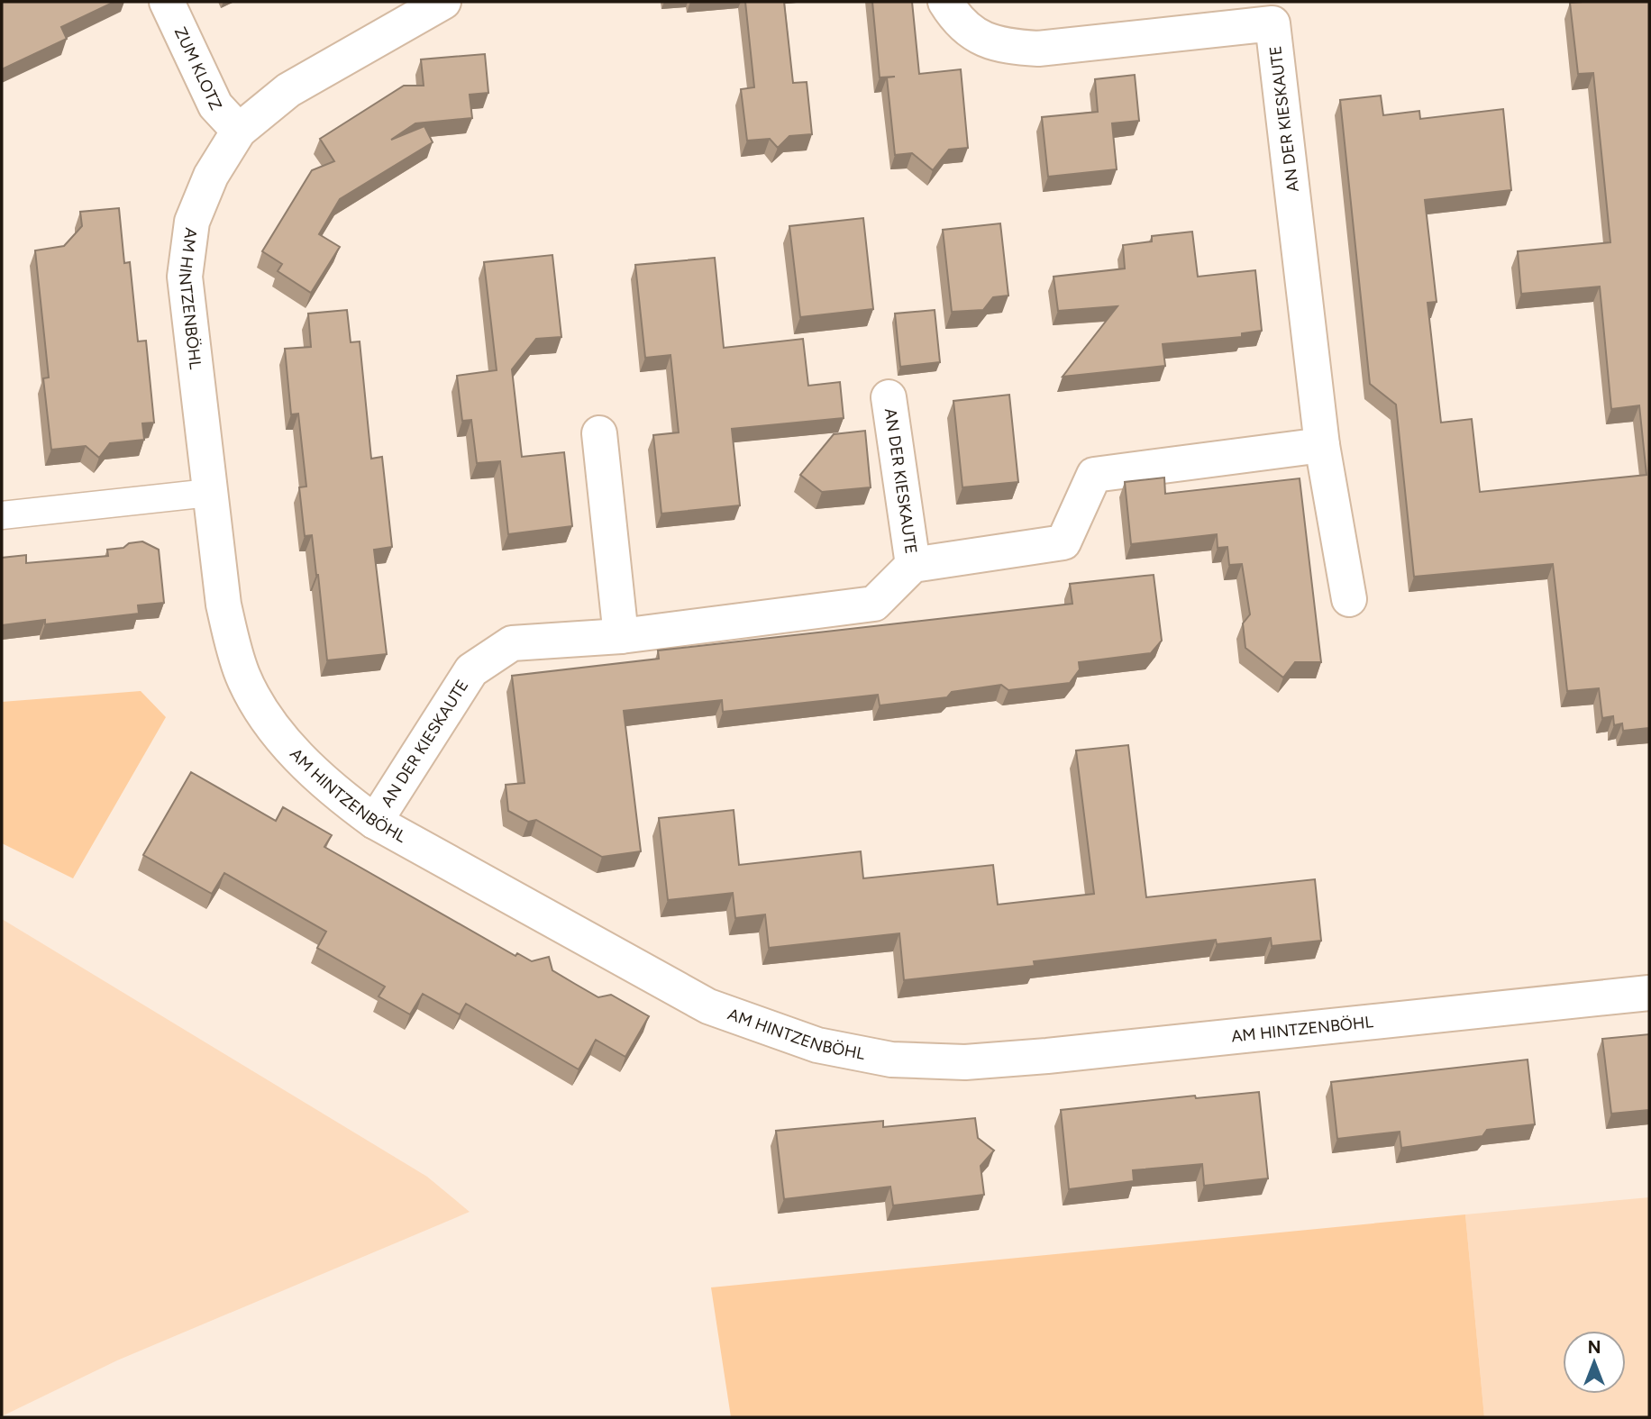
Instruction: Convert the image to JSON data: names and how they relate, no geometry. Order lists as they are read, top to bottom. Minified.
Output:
{"streets":{"street":["ZUM KLOTZ","AN DER KIESKAUTE","AM HINTZENBÖHL"]},"crossings":[["ZUM KLOTZ","AM HINTZENBÖHL"],["AN DER KIESKAUTE","AM HINTZENBÖHL"]],"north":"top"}
